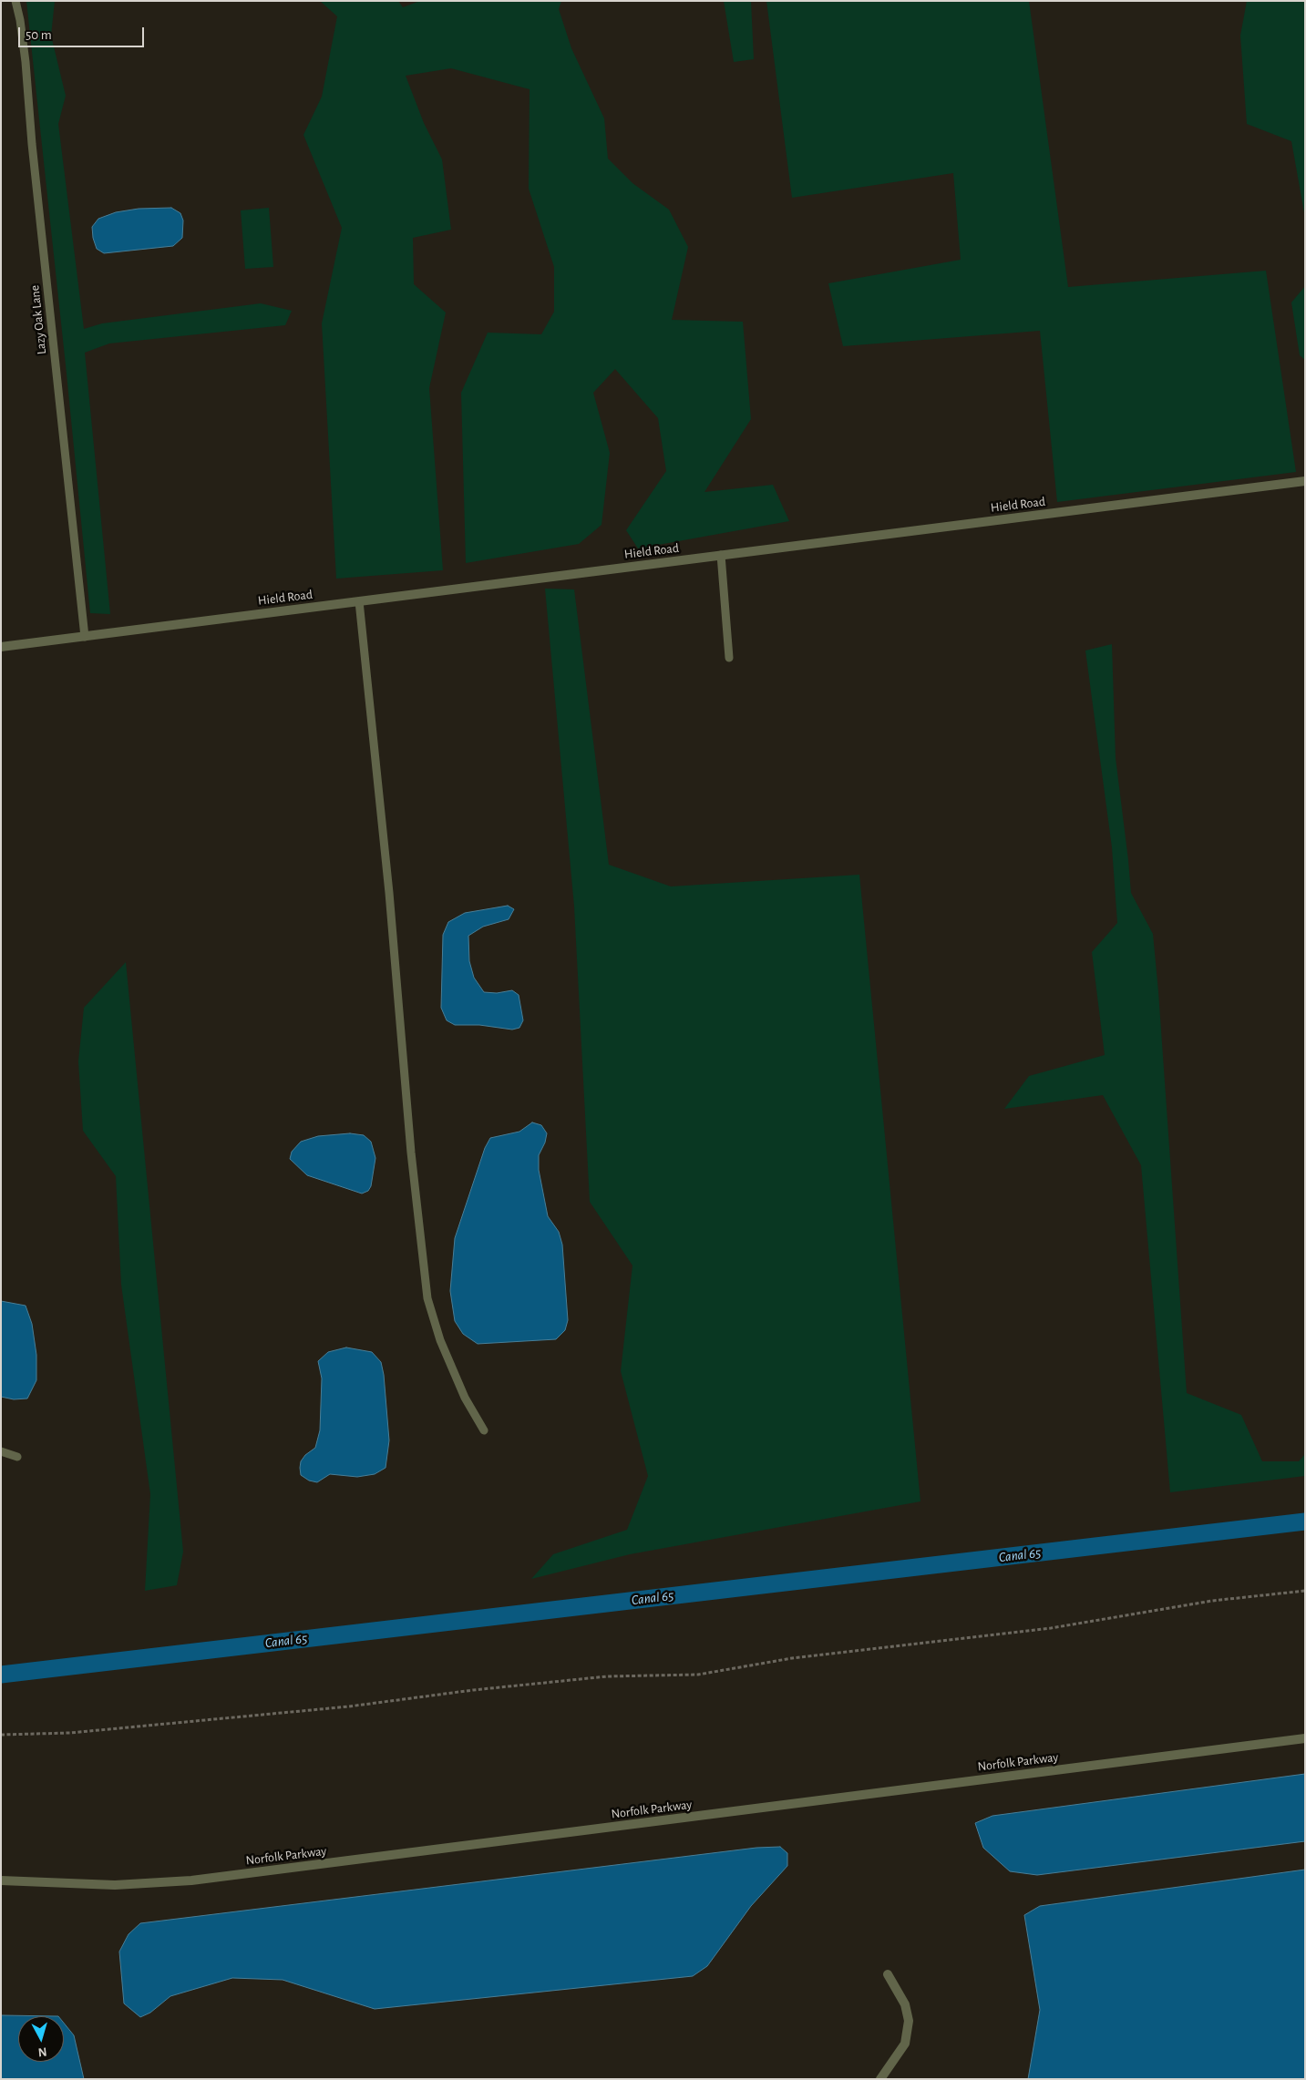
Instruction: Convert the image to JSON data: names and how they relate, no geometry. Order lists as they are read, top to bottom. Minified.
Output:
{"streets":{"street":["Hield Road","Norfolk Parkway"],"lane":["Lazy Oak Lane"]},"crossings":[["Lazy Oak Lane","Hield Road"]],"water":["Canal 65"],"scale_bar":"50 m","north":"bottom"}
